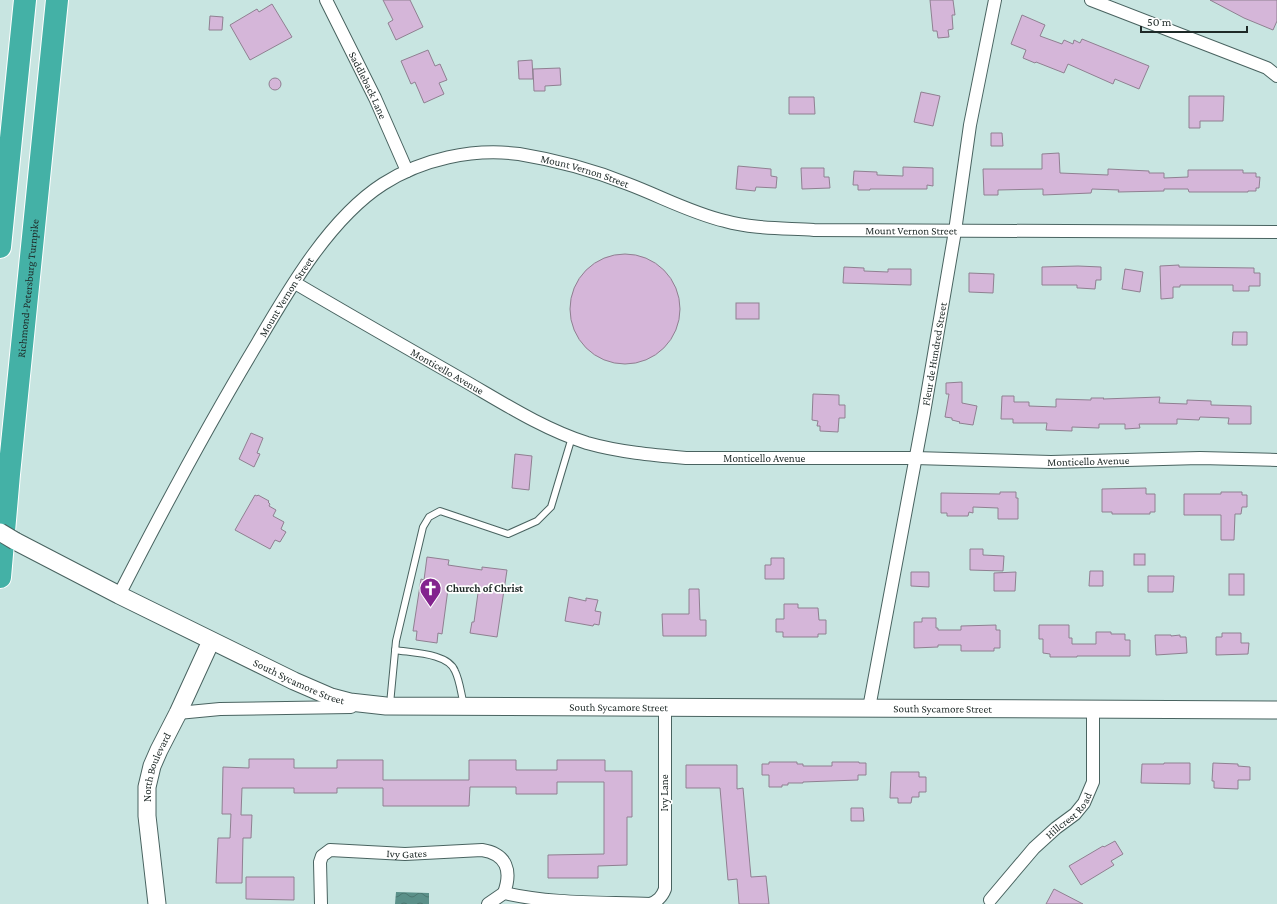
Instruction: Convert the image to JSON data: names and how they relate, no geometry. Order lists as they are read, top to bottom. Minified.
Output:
{"streets":{"highway":["Richmond-Petersburg Turnpike"],"main road":["South Sycamore Street","North Boulevard"],"street":["Saddleback Lane","Mount Vernon Street","Fleur de Hundred Street","Monticello Avenue","Ivy Lane","Hillcrest Road","Ivy Gates"]},"crossings":[["Saddleback Lane","Mount Vernon Street"],["Mount Vernon Street","Fleur de Hundred Street"],["Mount Vernon Street","Monticello Avenue"],["Mount Vernon Street","South Sycamore Street"],["Fleur de Hundred Street","Monticello Avenue"],["Fleur de Hundred Street","South Sycamore Street"],["South Sycamore Street","North Boulevard"],["South Sycamore Street","Ivy Lane"],["South Sycamore Street","Hillcrest Road"],["Ivy Lane","Ivy Gates"]],"places":{"church":["Church of Christ"]},"scale_bar":"50 m"}
